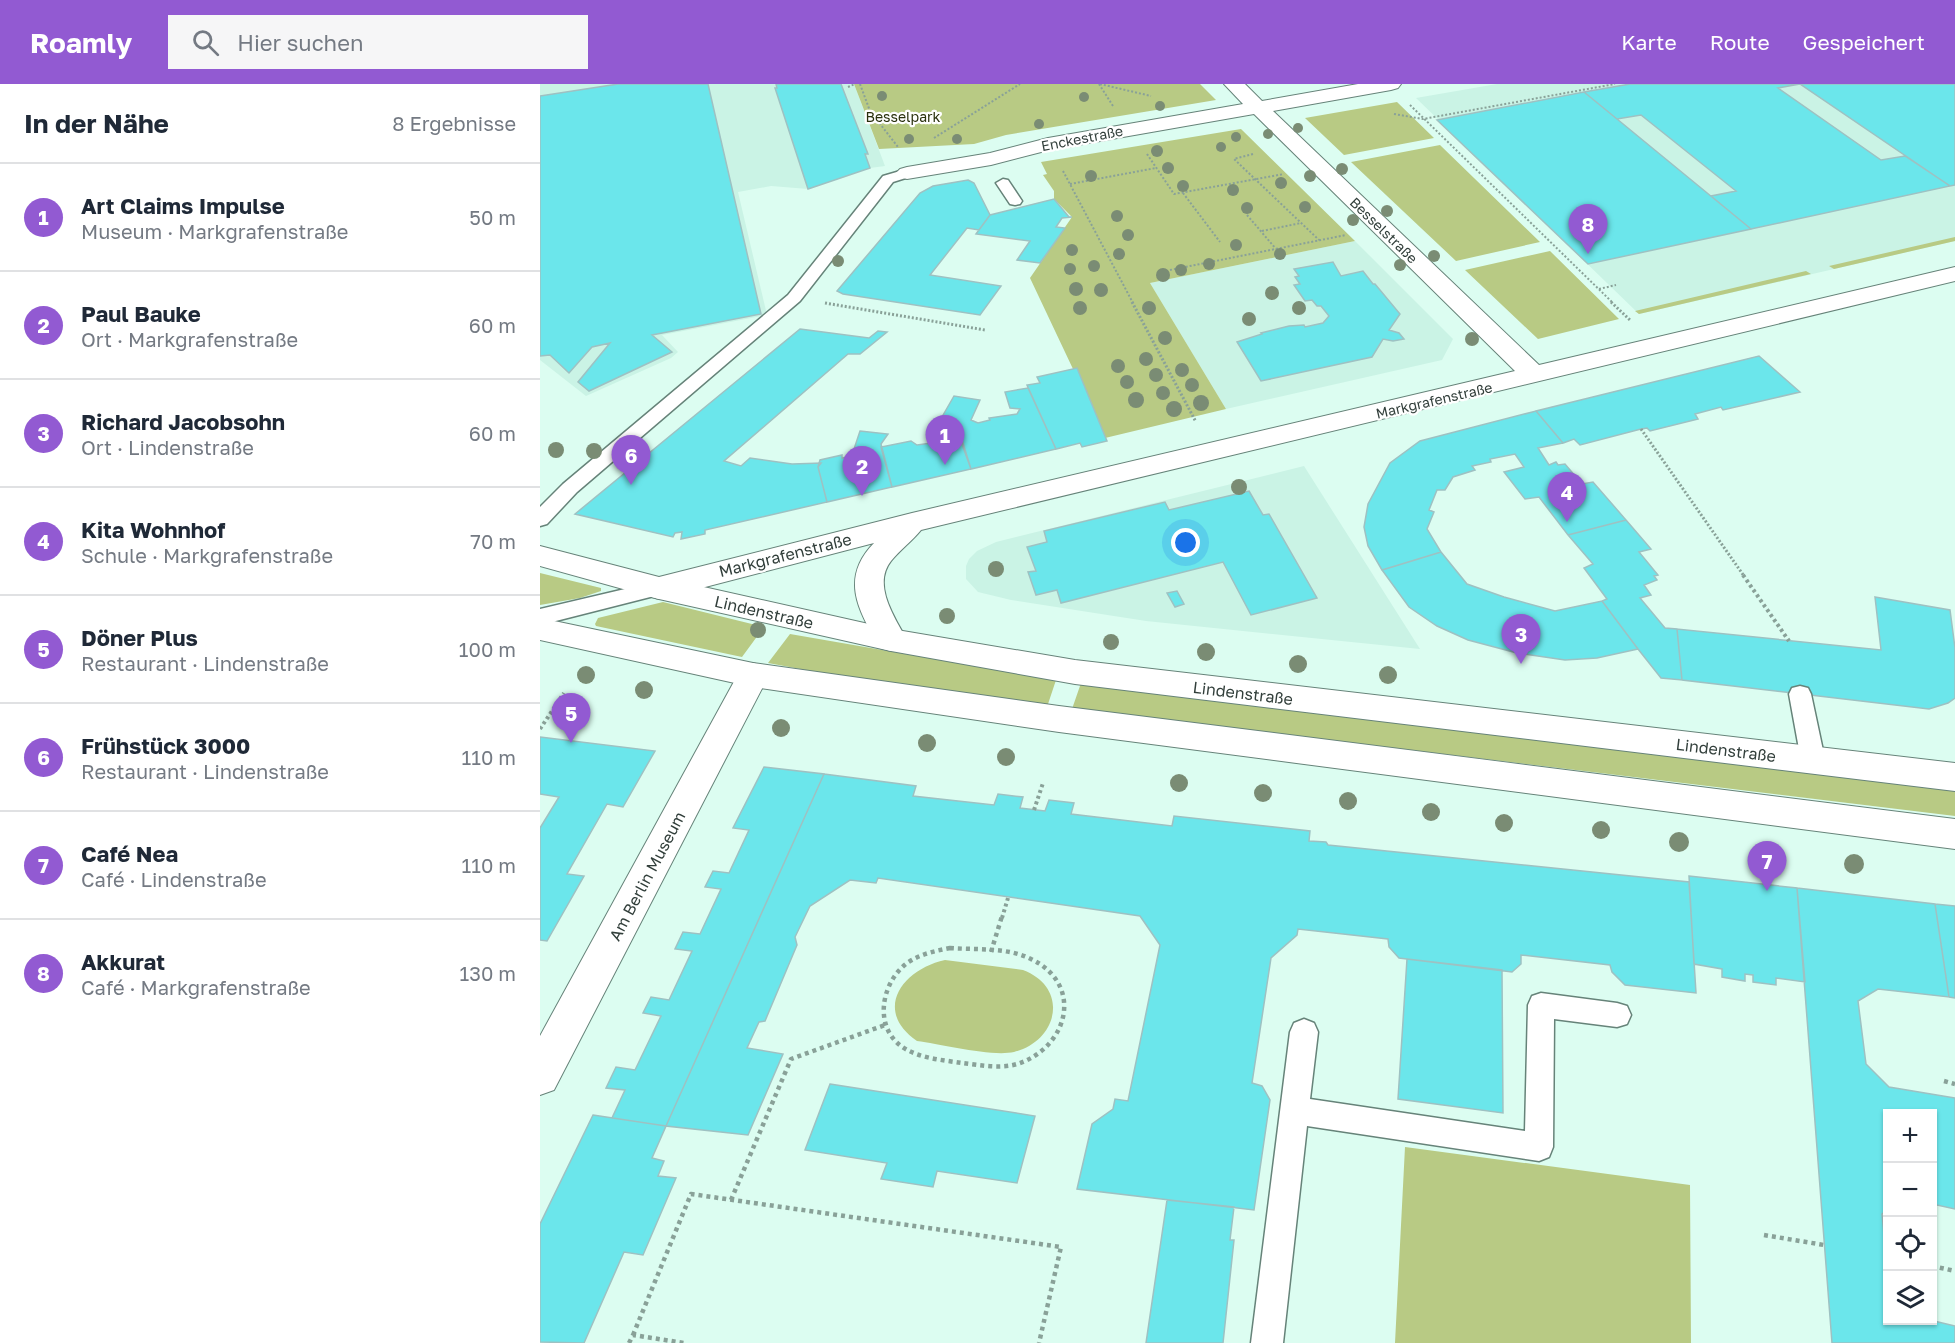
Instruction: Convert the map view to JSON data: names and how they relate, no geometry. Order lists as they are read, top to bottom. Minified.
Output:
{"streets":{"street":["Enckestraße","Besselstraße","Markgrafenstraße","Lindenstraße","Am Berlin Museum"]},"crossings":[["Enckestraße","Besselstraße"],["Besselstraße","Markgrafenstraße"],["Markgrafenstraße","Lindenstraße"]],"parks":["Besselpark"],"page":{"header":"Roamly","search":"Hier suchen","nav":["Karte","Route","Gespeichert"],"heading":["In der Nähe","8 Ergebnisse"],"list":[{"mark":"1","name":"Art Claims Impulse","note":"Museum · Markgrafenstraße","value":"50 m"},{"mark":"2","name":"Paul Bauke","note":"Ort · Markgrafenstraße","value":"60 m"},{"mark":"3","name":"Richard Jacobsohn","note":"Ort · Lindenstraße","value":"60 m"},{"mark":"4","name":"Kita Wohnhof","note":"Schule · Markgrafenstraße","value":"70 m"},{"mark":"5","name":"Döner Plus","note":"Restaurant · Lindenstraße","value":"100 m"},{"mark":"6","name":"Frühstück 3000","note":"Restaurant · Lindenstraße","value":"110 m"},{"mark":"7","name":"Café Nea","note":"Café · Lindenstraße","value":"110 m"},{"mark":"8","name":"Akkurat","note":"Café · Markgrafenstraße","value":"130 m"}],"pins":["8","1","6","2","4","3","5","7"],"map_buttons":["+","−"]}}
